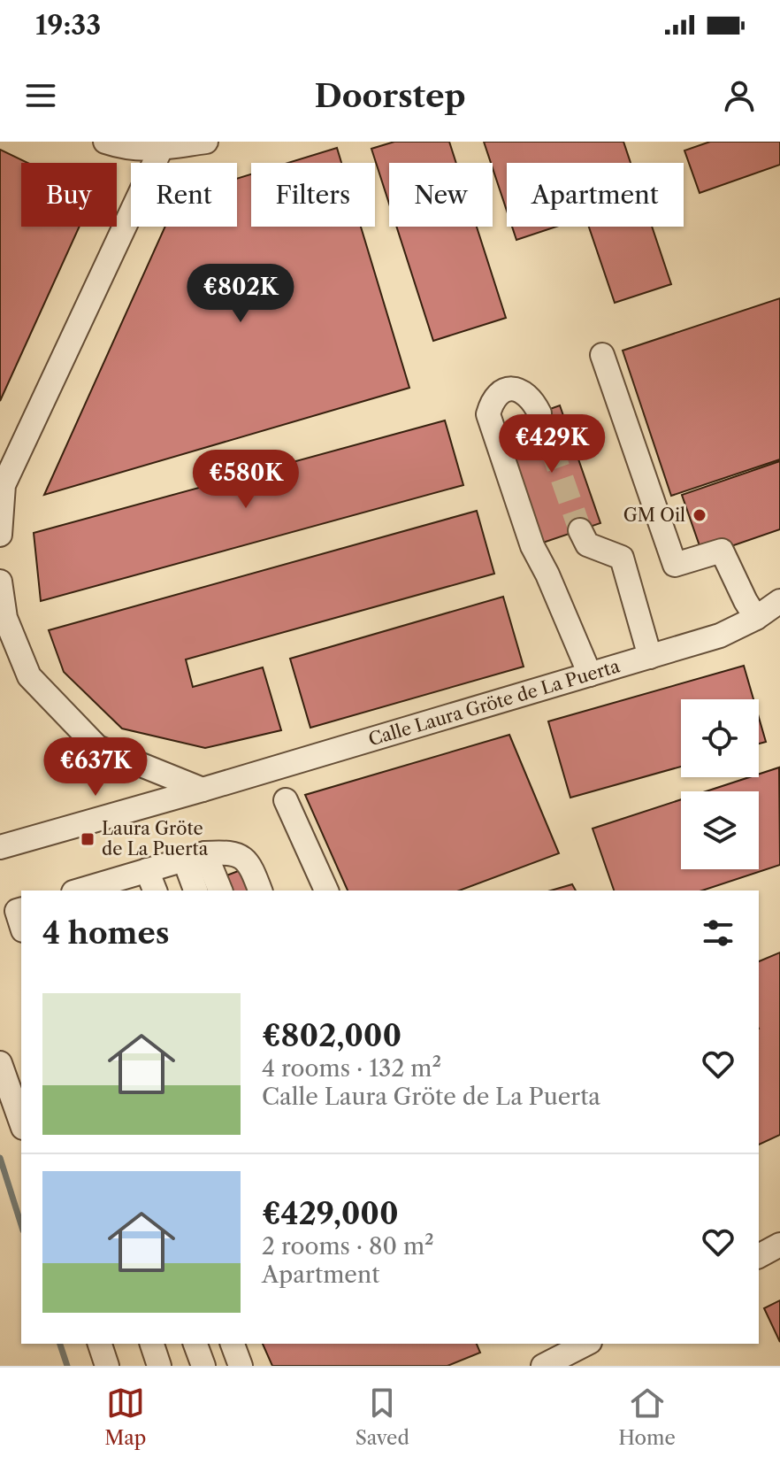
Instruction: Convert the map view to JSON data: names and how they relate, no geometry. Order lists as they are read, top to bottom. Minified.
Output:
{"streets":{"street":["Calle Laura Gröte de La Puerta"]},"places":{"other":["GM Oil"],"transit":["Laura Gröte de La Puerta"]},"page":{"status":"19:33","header":"Doorstep","chip":["Buy","Rent","Filters","New","Apartment"],"price":["€802K","€429K","€580K","€637K"],"heading":"4 homes","list":[{"name":"€802,000","note":"4 rooms · 132 m² · Calle Laura Gröte de La Puerta"},{"name":"€429,000","note":"2 rooms · 80 m² · Apartment"}],"tabs":["Map","Saved","Home"]}}
